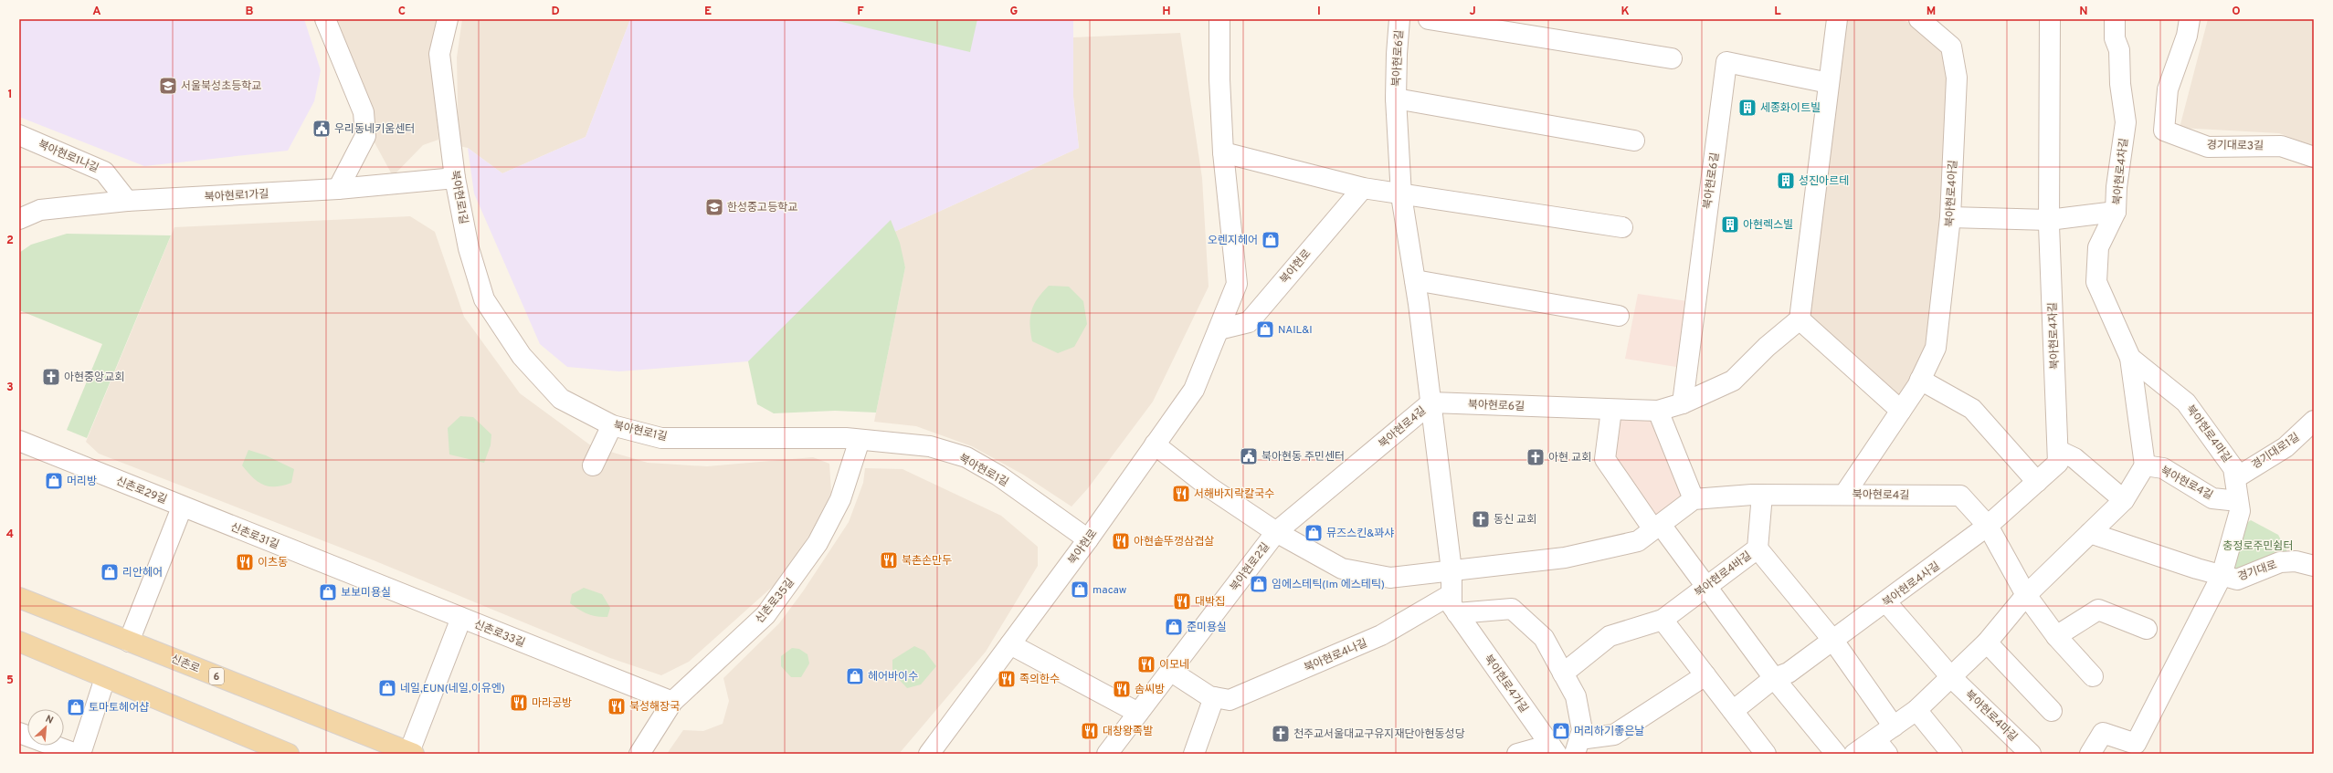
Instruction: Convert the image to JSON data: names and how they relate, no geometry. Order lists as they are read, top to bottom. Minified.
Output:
{"streets":{"main road":["신촌로","6"],"street":["북아현로6길","경기대로3길","북아현로1나길","북아현로4차길","북아현로4아길","북아현로1가길","북아현로1길","북아현로","북아현로4자길","북아현로4길","북아현로4마길","경기대로1길","신촌로29길","신촌로31길","북아현로2길","경기대로","북아현로4바길","북아현로4사길","신촌로35길","신촌로33길","북아현로4나길","북아현로4가길"]},"crossings":[["북아현로6길","북아현로4길"],["북아현로1나길","북아현로1가길"],["북아현로4차길","북아현로4길"],["북아현로4차길","북아현로4마길"],["북아현로4아길","북아현로4길"],["북아현로1가길","북아현로1길"],["북아현로1길","북아현로"],["북아현로1길","신촌로35길"],["북아현로4길","북아현로4마길"],["북아현로4길","북아현로2길"],["북아현로4길","북아현로4바길"],["북아현로4길","북아현로4사길"],["북아현로4길","북아현로4가길"],["북아현로4마길","경기대로1길"],["북아현로4마길","경기대로"],["북아현로4마길","북아현로4사길"],["신촌로29길","신촌로31길"],["신촌로31길","신촌로33길"],["북아현로2길","북아현로4나길"],["신촌로35길","신촌로33길"],["신촌로33길","신촌로"],["북아현로4나길","북아현로4가길"]],"parks":["충정로주민쉼터"],"places":{"school or university":["서울북성초등학교","한성중고등학교"],"building":["세종화이트빌","성진아르테","아현렉스빌"],"public building":["우리동네키움센터","북아현동 주민센터"],"shop":["오렌지헤어","NAIL&I","머리방","뮤즈스킨&꽈샤","리안헤어","임에스테틱(Im 에스테틱)","macaw","보보미용실","준미용실","헤어바이수","네일,EUN(네일,이유엔)","토마토헤어샵","머리하기좋은날"],"church":["아현중앙교회","아현 교회","동신 교회","천주교서울대교구유지재단아현동성당"],"restaurant":["서해바지락칼국수","아현솥뚜껑삼겹살","북촌손만두","이츠동","대박집","이모네","족의한수","솜씨방","마라공방","북성해장국","대창왕족발"]},"north":"top right","grid":{"columns":["A","B","C","D","E","F","G","H","I","J","K","L","M","N","O"],"rows":["1","2","3","4","5"]}}
